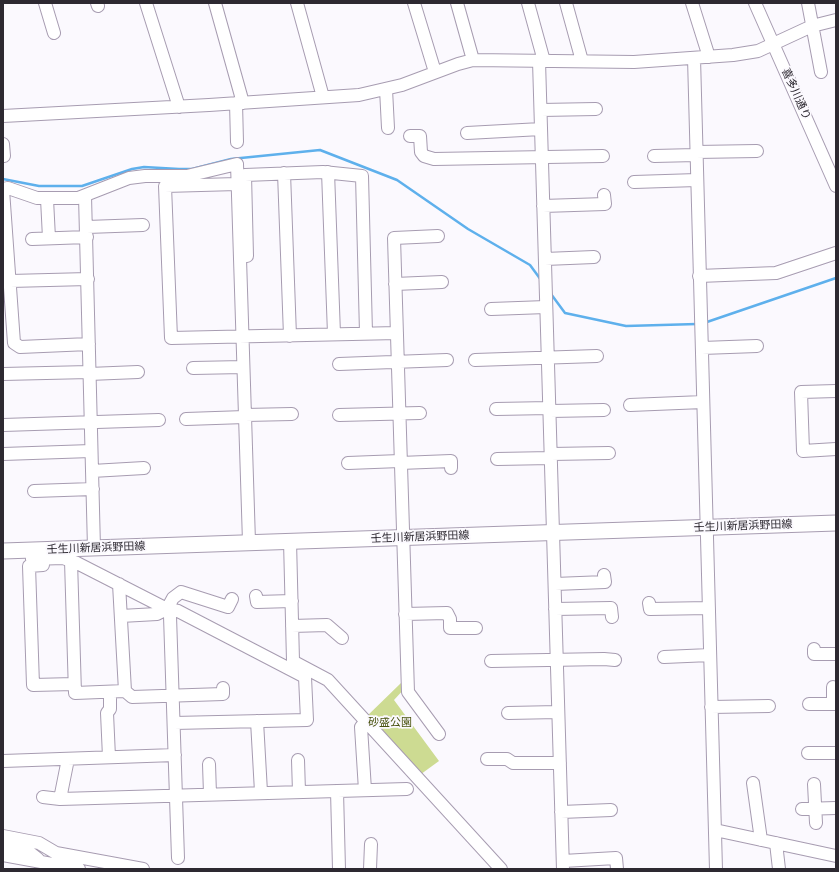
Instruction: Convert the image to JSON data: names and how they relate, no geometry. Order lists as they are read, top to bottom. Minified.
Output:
{"streets":{"main road":["壬生川新居浜野田線"],"street":["喜多川通り"]},"parks":["砂盛公園"]}
